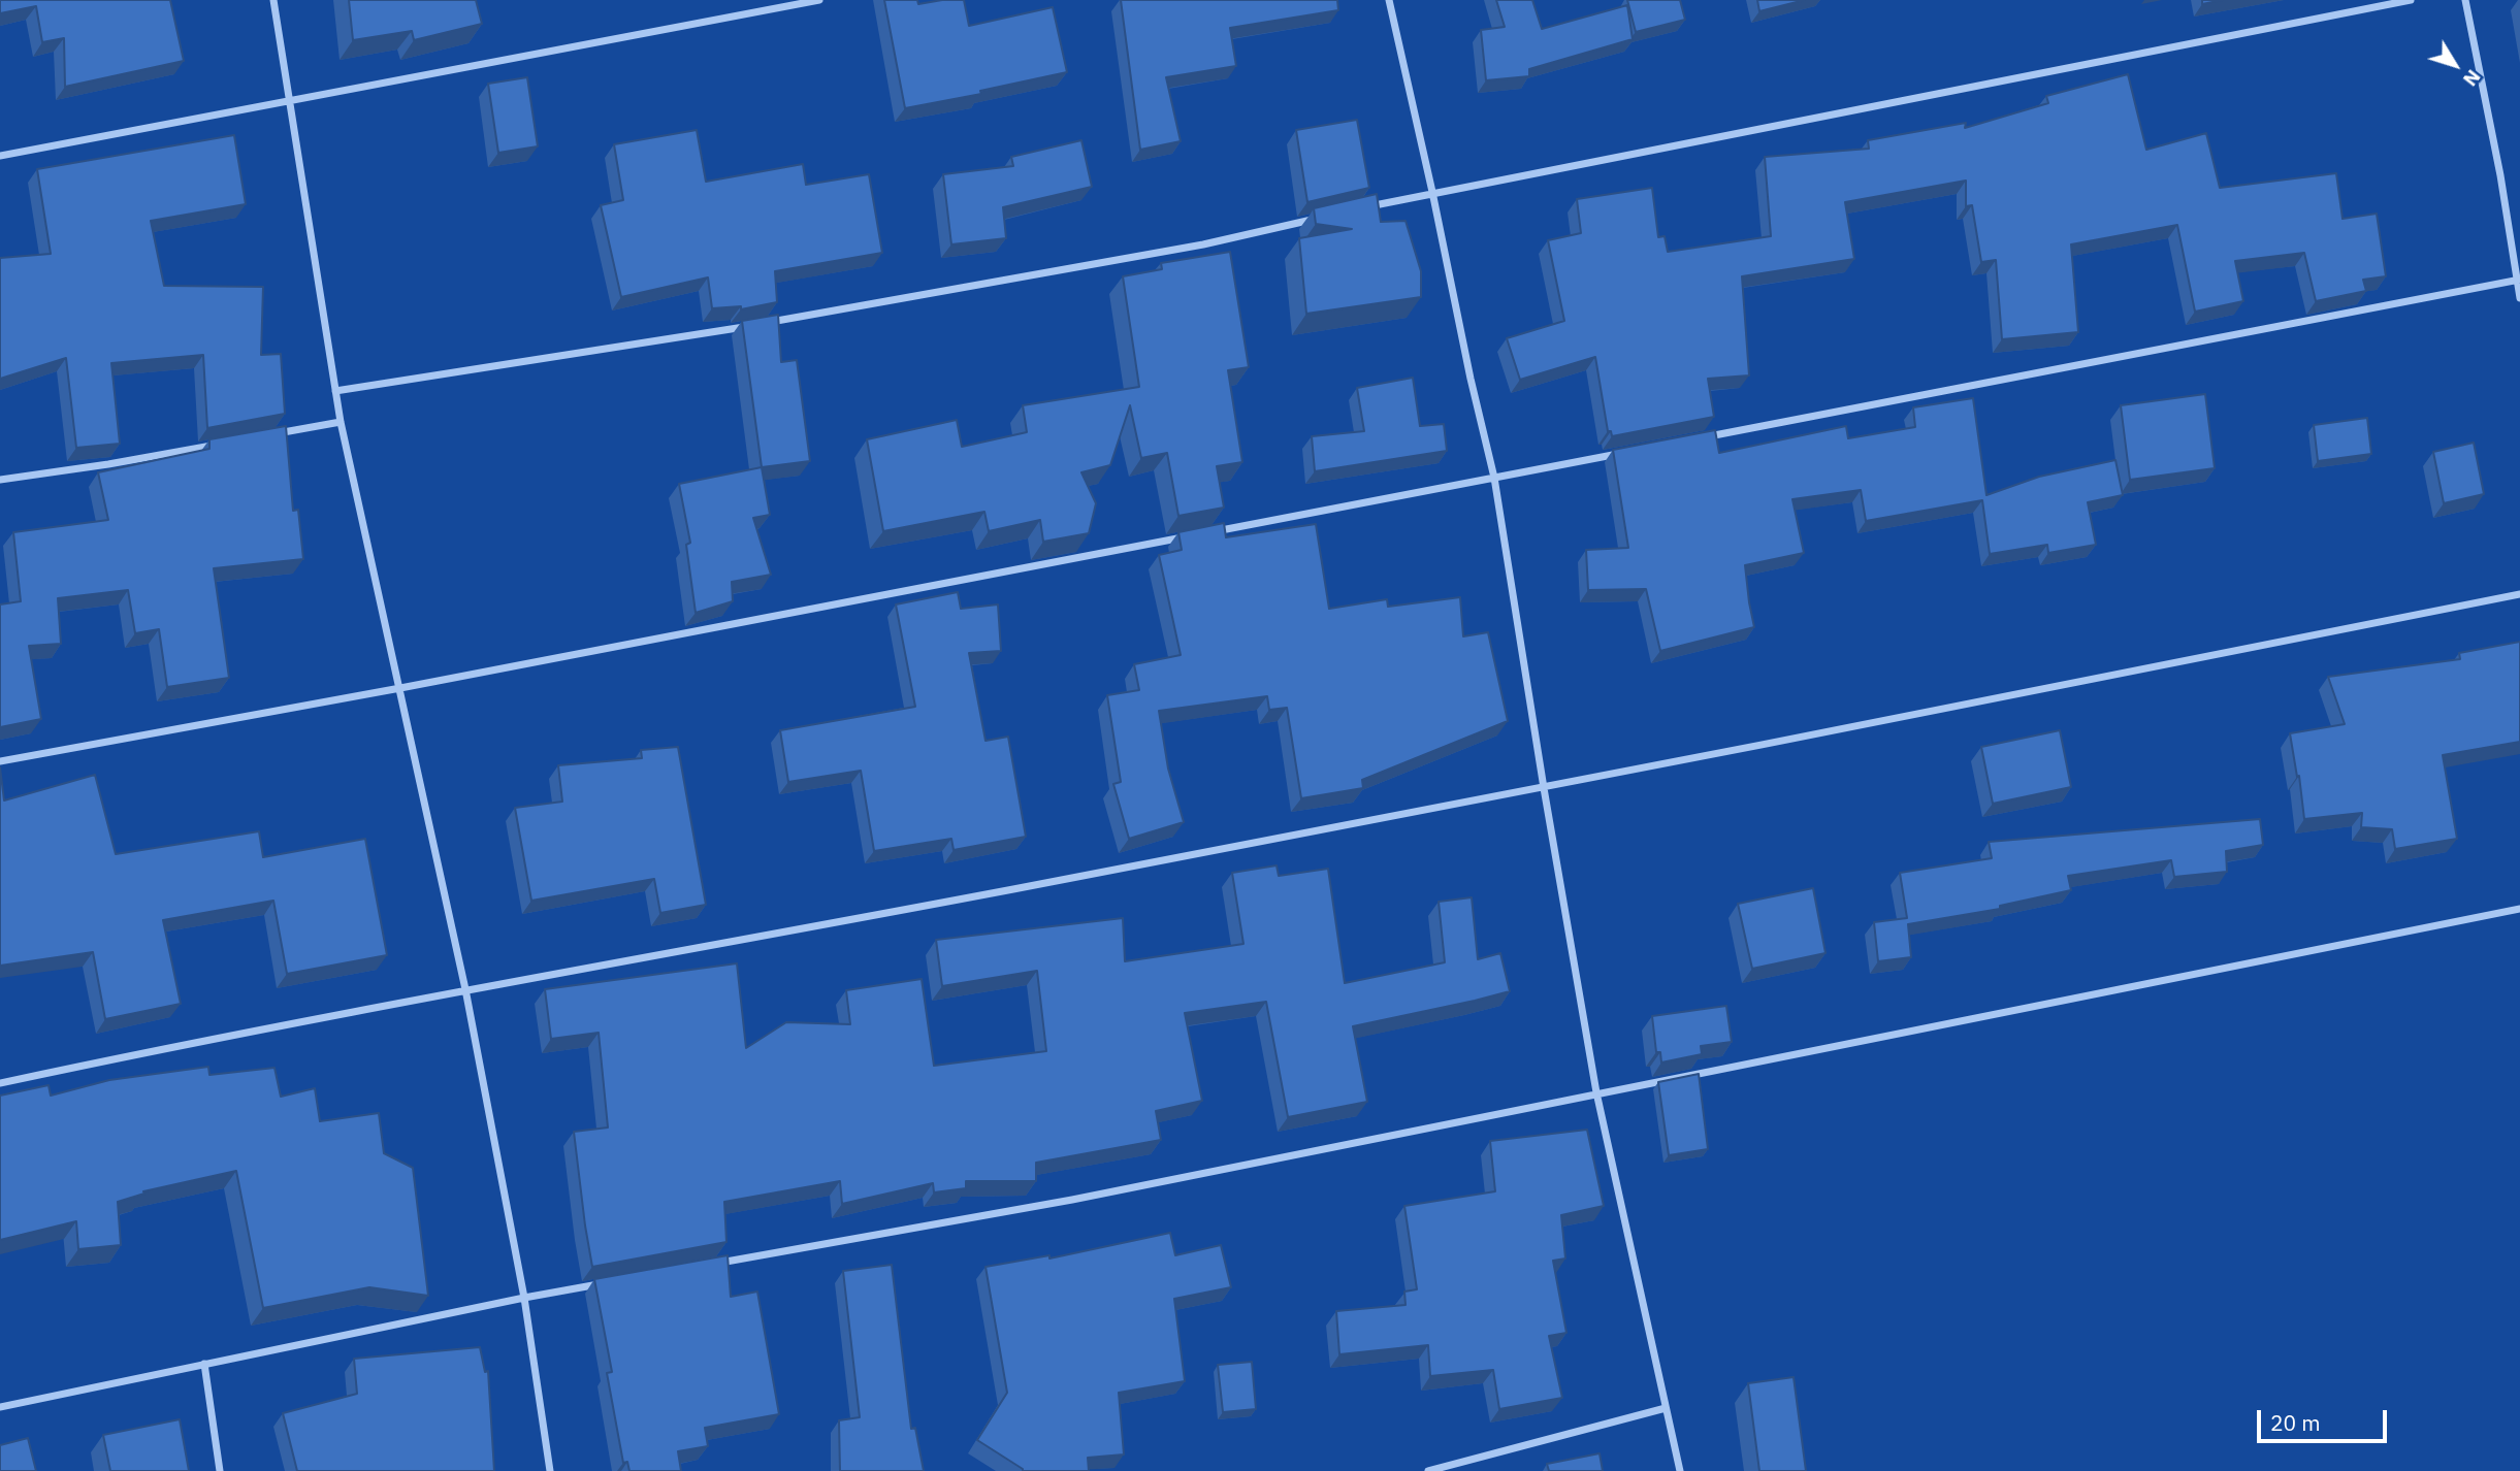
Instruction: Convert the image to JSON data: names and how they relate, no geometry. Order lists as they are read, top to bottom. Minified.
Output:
{"scale_bar":"20 m","north":"bottom right"}
